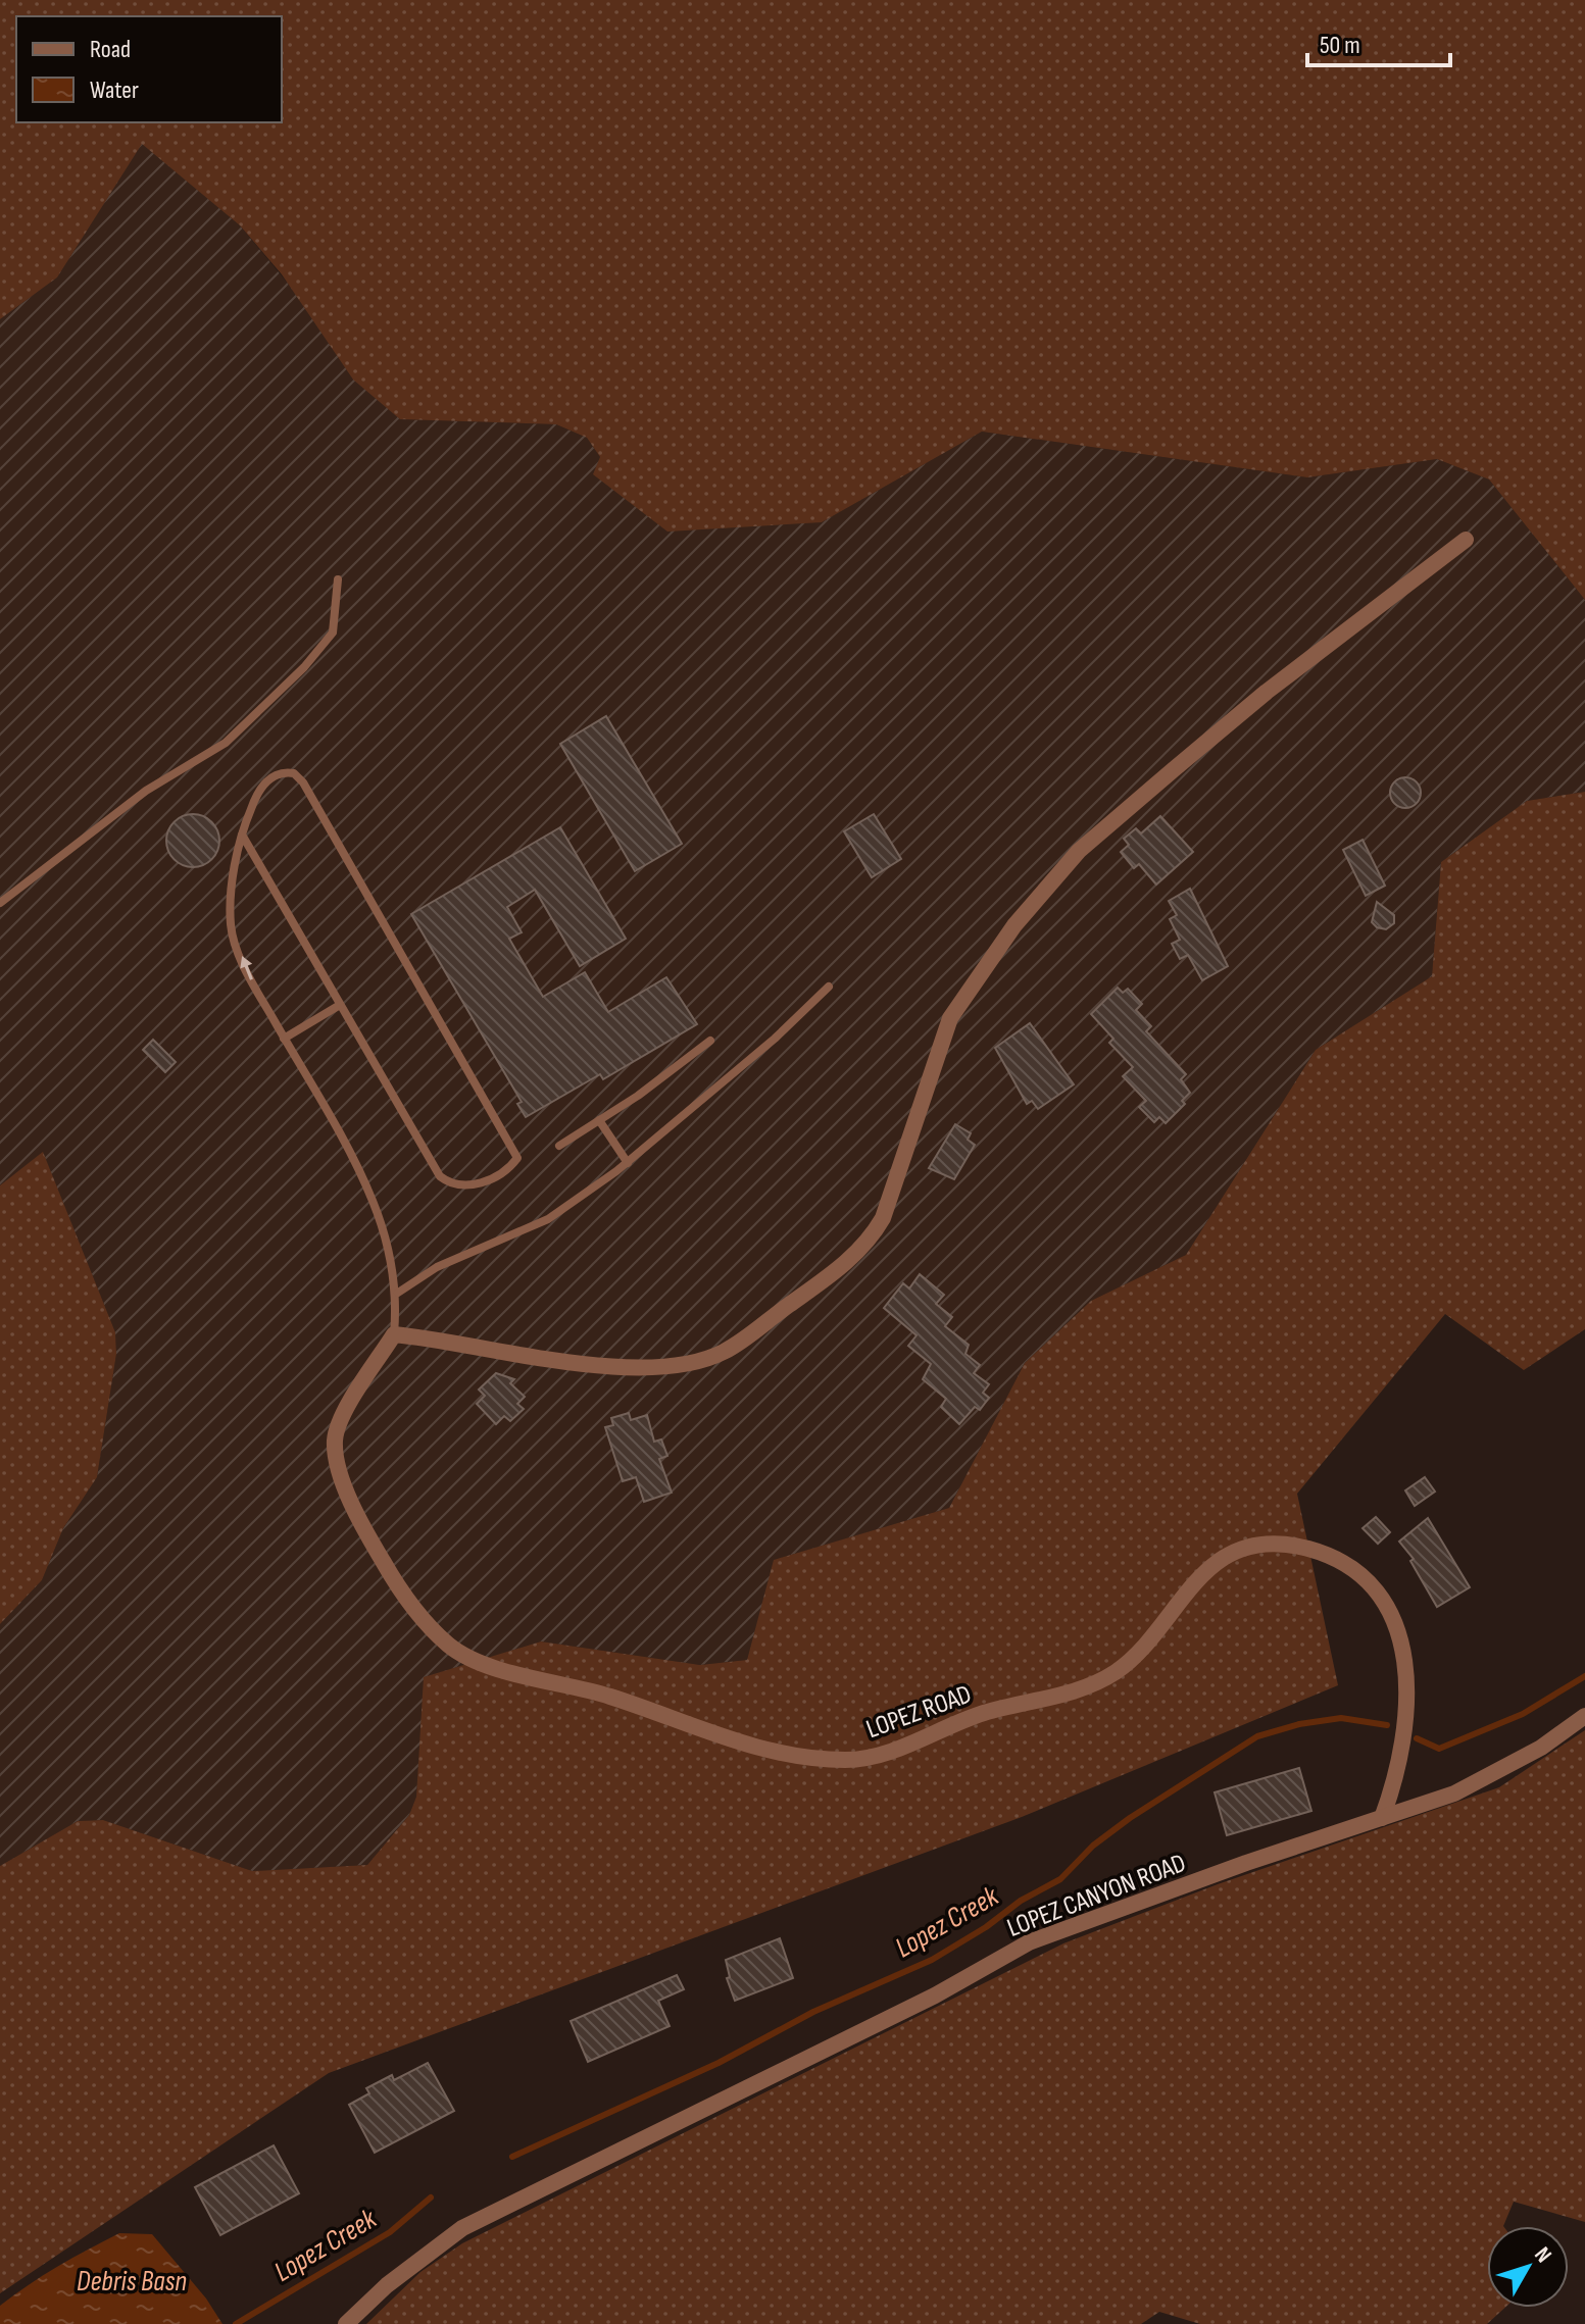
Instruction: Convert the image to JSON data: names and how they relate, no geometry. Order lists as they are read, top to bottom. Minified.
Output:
{"streets":{"street":["LOPEZ ROAD","LOPEZ CANYON ROAD"]},"crossings":[["LOPEZ ROAD","LOPEZ CANYON ROAD"]],"water":["Lopez Creek","Debris Basn"],"legend":["Road","Water"],"scale_bar":"50 m","north":"top right"}
